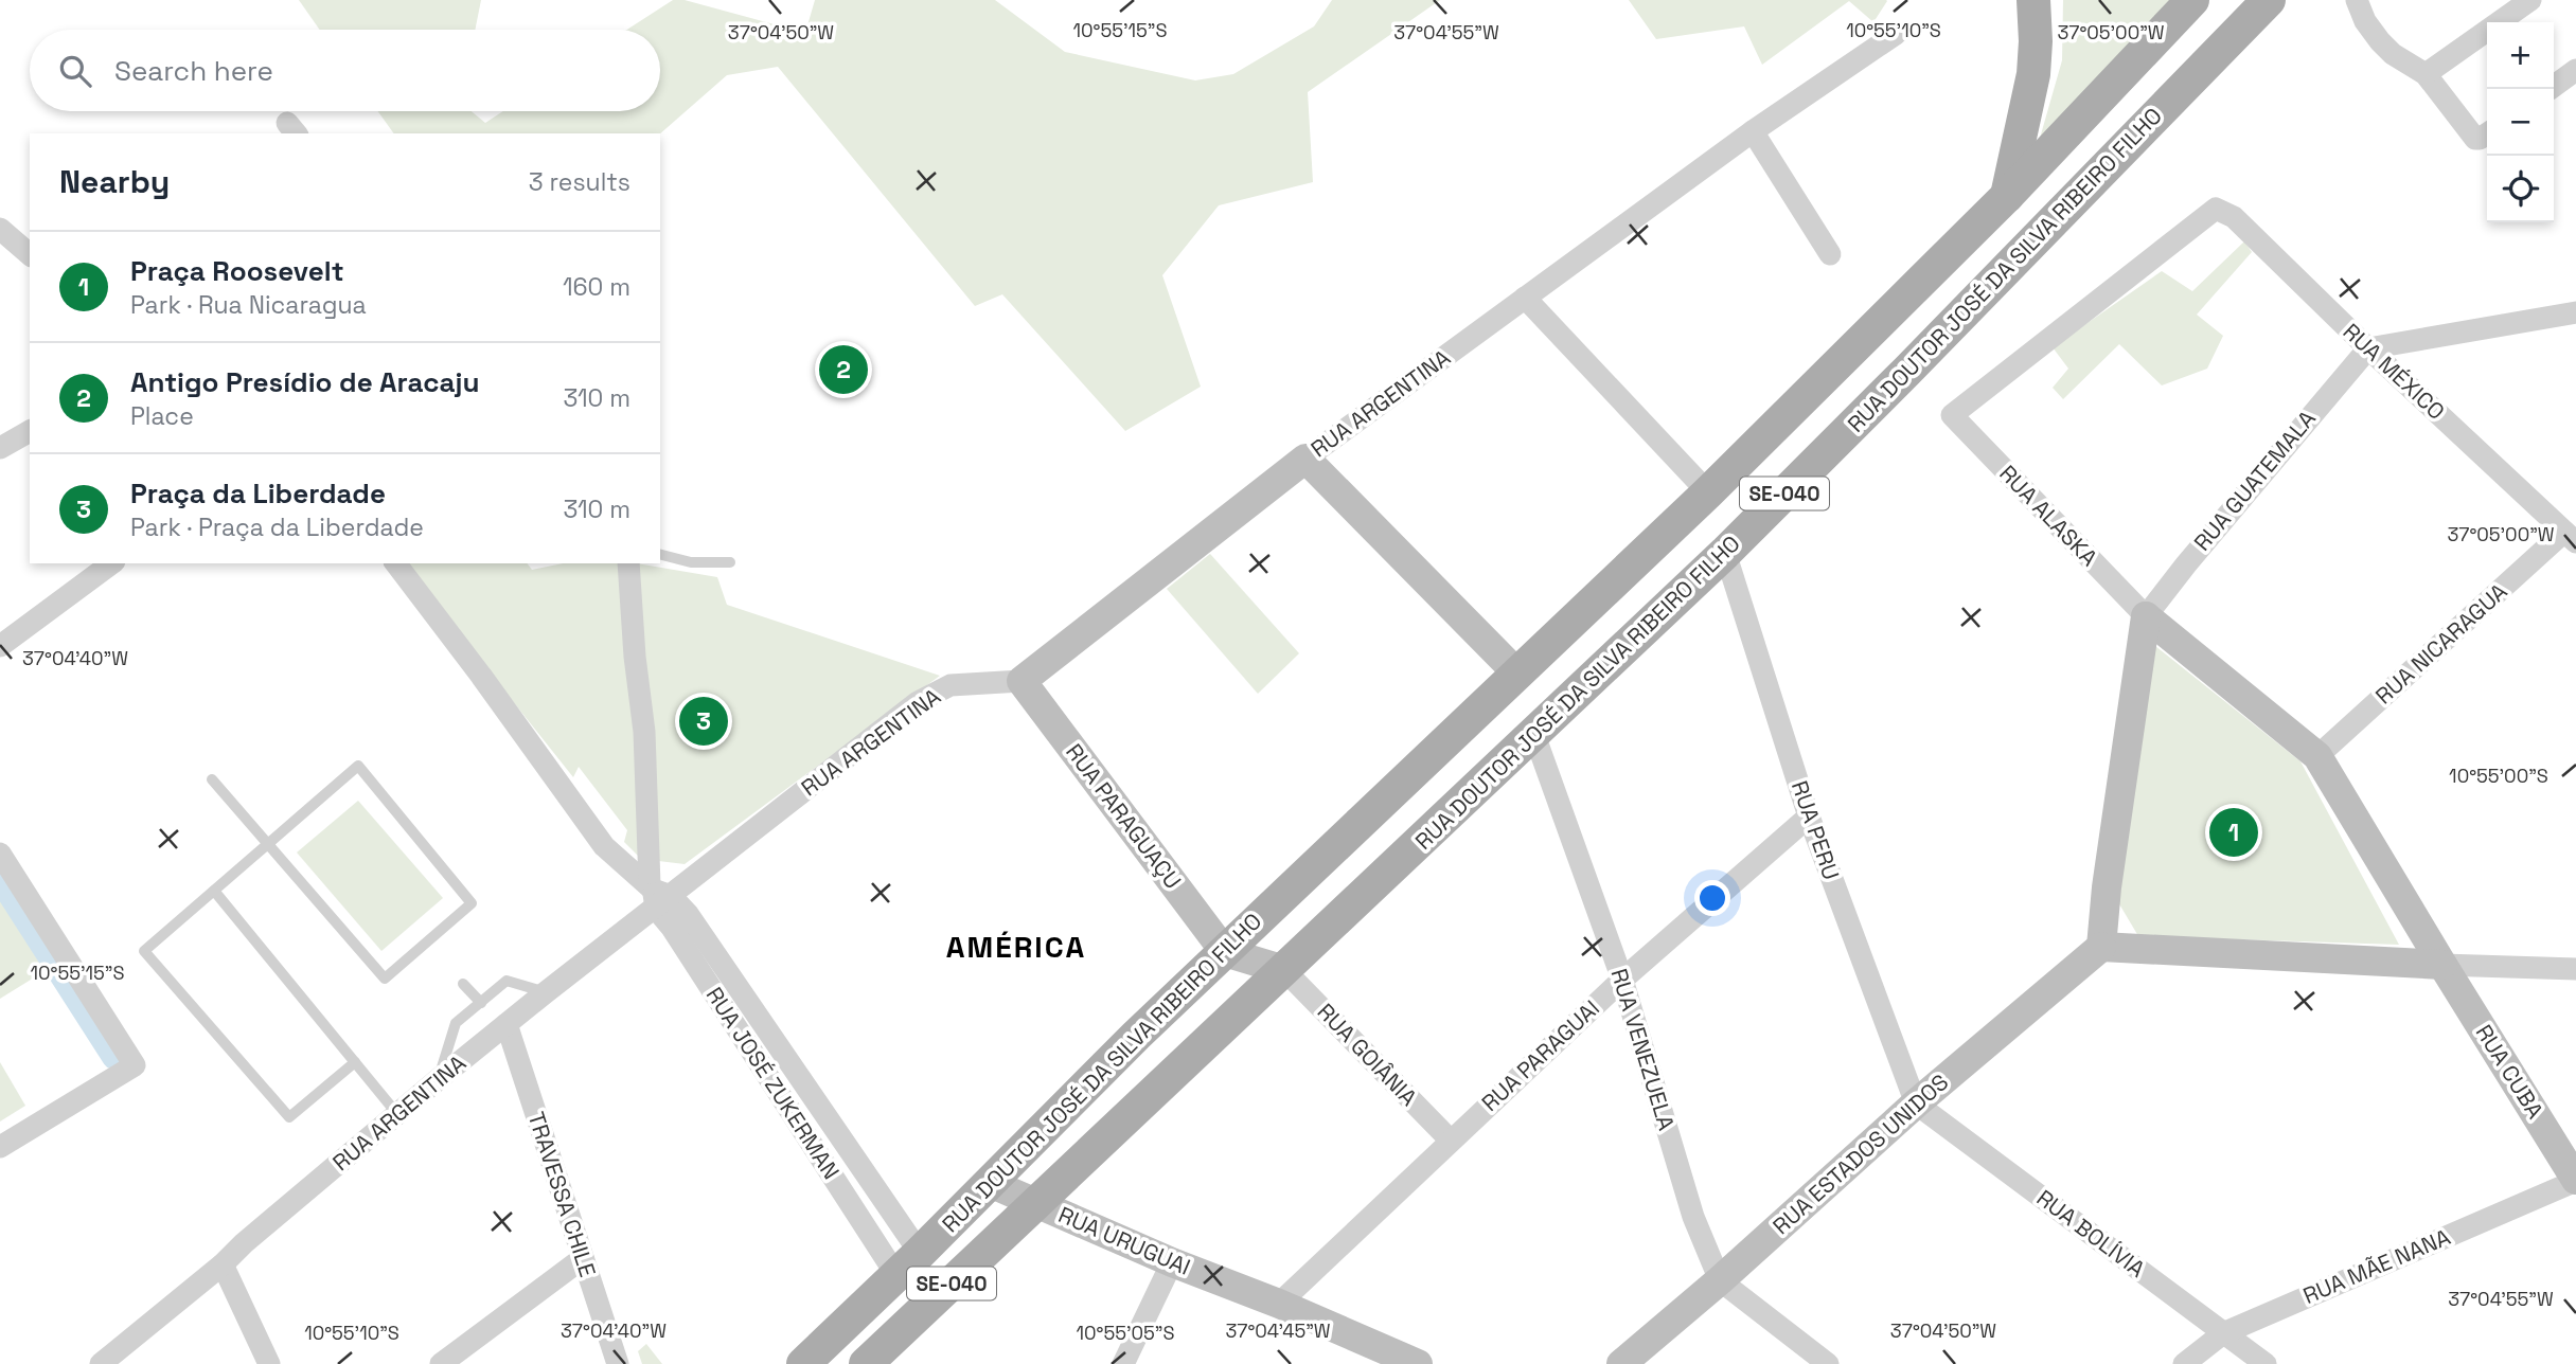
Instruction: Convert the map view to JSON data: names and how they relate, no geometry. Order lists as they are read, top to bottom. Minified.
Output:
{"streets":{"main road":["RUA DOUTOR JOSÉ DA SILVA RIBEIRO FILHO","SE-040"],"street":["RUA MÉXICO","RUA ARGENTINA","RUA GUATEMALA","RUA ALASKA","RUA NICARAGUA","RUA PARAGUAÇU","RUA PERU","RUA VENEZUELA","RUA GOIÂNIA","RUA PARAGUAI","RUA CUBA","RUA JOSÉ ZUKERMAN","RUA ESTADOS UNIDOS","TRAVESSA CHILE","RUA BOLÍVIA","RUA URUGUAI","RUA MÃE NANA"]},"crossings":[["RUA DOUTOR JOSÉ DA SILVA RIBEIRO FILHO","RUA PARAGUAÇU"],["RUA DOUTOR JOSÉ DA SILVA RIBEIRO FILHO","RUA PERU"],["RUA DOUTOR JOSÉ DA SILVA RIBEIRO FILHO","RUA VENEZUELA"],["RUA DOUTOR JOSÉ DA SILVA RIBEIRO FILHO","RUA GOIÂNIA"],["RUA DOUTOR JOSÉ DA SILVA RIBEIRO FILHO","RUA JOSÉ ZUKERMAN"],["RUA DOUTOR JOSÉ DA SILVA RIBEIRO FILHO","RUA URUGUAI"],["RUA MÉXICO","RUA GUATEMALA"],["RUA MÉXICO","RUA ALASKA"],["RUA MÉXICO","RUA NICARAGUA"],["RUA ARGENTINA","RUA PARAGUAÇU"],["RUA ARGENTINA","RUA JOSÉ ZUKERMAN"],["RUA ARGENTINA","TRAVESSA CHILE"],["RUA GUATEMALA","RUA ALASKA"],["RUA GUATEMALA","RUA CUBA"],["RUA ALASKA","RUA CUBA"],["RUA NICARAGUA","RUA CUBA"],["RUA PERU","RUA PARAGUAI"],["RUA PERU","RUA ESTADOS UNIDOS"],["RUA PERU","RUA BOLÍVIA"],["RUA VENEZUELA","RUA PARAGUAI"],["RUA VENEZUELA","RUA ESTADOS UNIDOS"],["RUA GOIÂNIA","RUA PARAGUAI"],["RUA PARAGUAI","RUA URUGUAI"],["RUA CUBA","RUA MÃE NANA"],["RUA ESTADOS UNIDOS","RUA BOLÍVIA"],["RUA BOLÍVIA","RUA MÃE NANA"]],"districts":["AMÉRICA"],"page":{"map_buttons":["+","−"],"search":"Search here","heading":["Nearby","3 results"],"list":[{"mark":"1","name":"Praça Roosevelt","note":"Park · Rua Nicaragua","value":"160 m"},{"mark":"2","name":"Antigo Presídio de Aracaju","note":"Place","value":"310 m"},{"mark":"3","name":"Praça da Liberdade","note":"Park · Praça da Liberdade","value":"310 m"}],"pins":["2","3","1"]},"coordinates":["10°55'15\"S","10°55'10\"S","37°04'50\"W","37°04'55\"W","37°05'00\"W","37°04'40\"W","10°55'00\"S","37°04'45\"W","10°55'05\"S"]}
